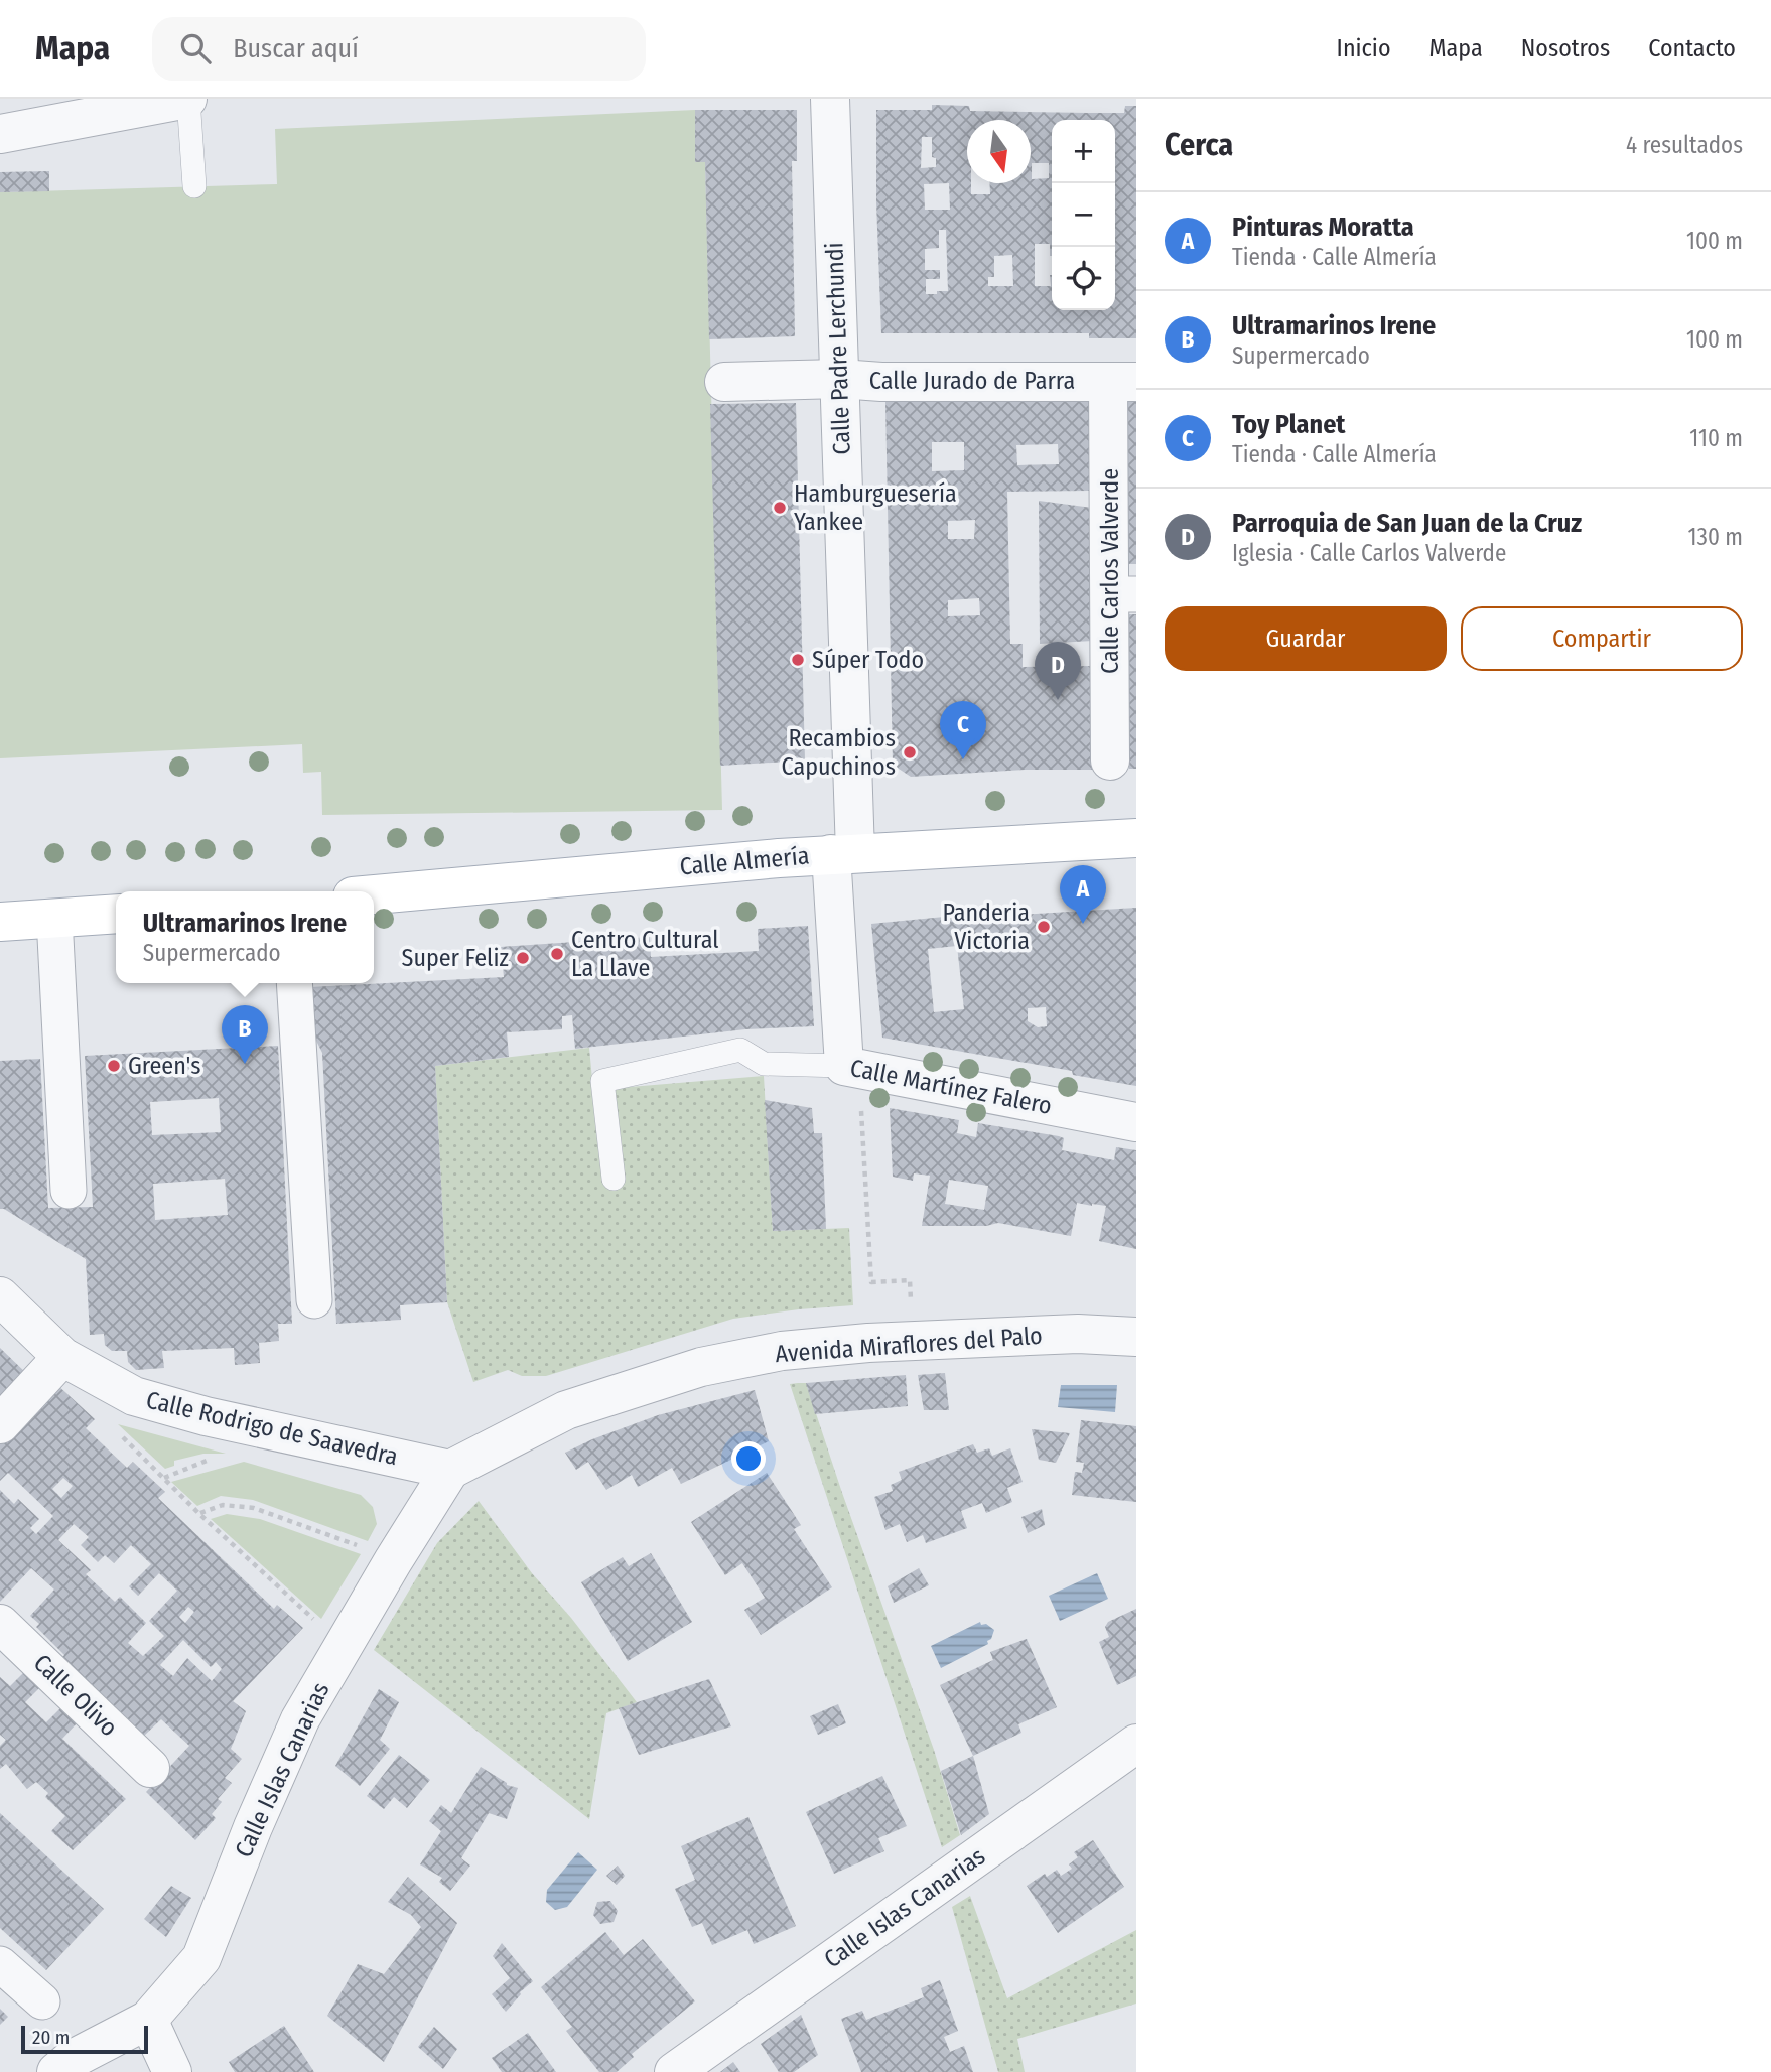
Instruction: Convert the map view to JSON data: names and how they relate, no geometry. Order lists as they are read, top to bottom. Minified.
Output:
{"streets":{"main road":["Calle Almería"],"street":["Calle Padre Lerchundi","Calle Jurado de Parra","Calle Carlos Valverde","Calle Martínez Falero","Avenida Miraflores del Palo","Calle Rodrigo de Saavedra","Calle Olivo","Calle Islas Canarias"]},"crossings":[["Calle Padre Lerchundi","Calle Jurado de Parra"],["Calle Padre Lerchundi","Calle Almería"],["Calle Padre Lerchundi","Calle Martínez Falero"],["Calle Jurado de Parra","Calle Carlos Valverde"],["Avenida Miraflores del Palo","Calle Rodrigo de Saavedra"],["Avenida Miraflores del Palo","Calle Islas Canarias"],["Calle Rodrigo de Saavedra","Calle Islas Canarias"]],"places":["Hamburguesería Yankee","Súper Todo","Recambios Capuchinos","Panderia Victoria","Centro Cultural La Llave","Super Feliz","Green's"],"scale_bar":"20 m","north":"bottom","page":{"header":"Mapa","search":"Buscar aquí","nav":["Inicio","Mapa","Nosotros","Contacto"],"heading":["Cerca","4 resultados"],"map_buttons":["+","−"],"list":[{"mark":"A","name":"Pinturas Moratta","note":"Tienda · Calle Almería","value":"100 m"},{"mark":"B","name":"Ultramarinos Irene","note":"Supermercado","value":"100 m"},{"mark":"C","name":"Toy Planet","note":"Tienda · Calle Almería","value":"110 m"},{"mark":"D","name":"Parroquia de San Juan de la Cruz","note":"Iglesia · Calle Carlos Valverde","value":"130 m"}],"buttons":["Guardar","Compartir"],"pins":["D","C","A","B"],"popup":["Ultramarinos Irene","Supermercado"],"scale":"20 m"}}
